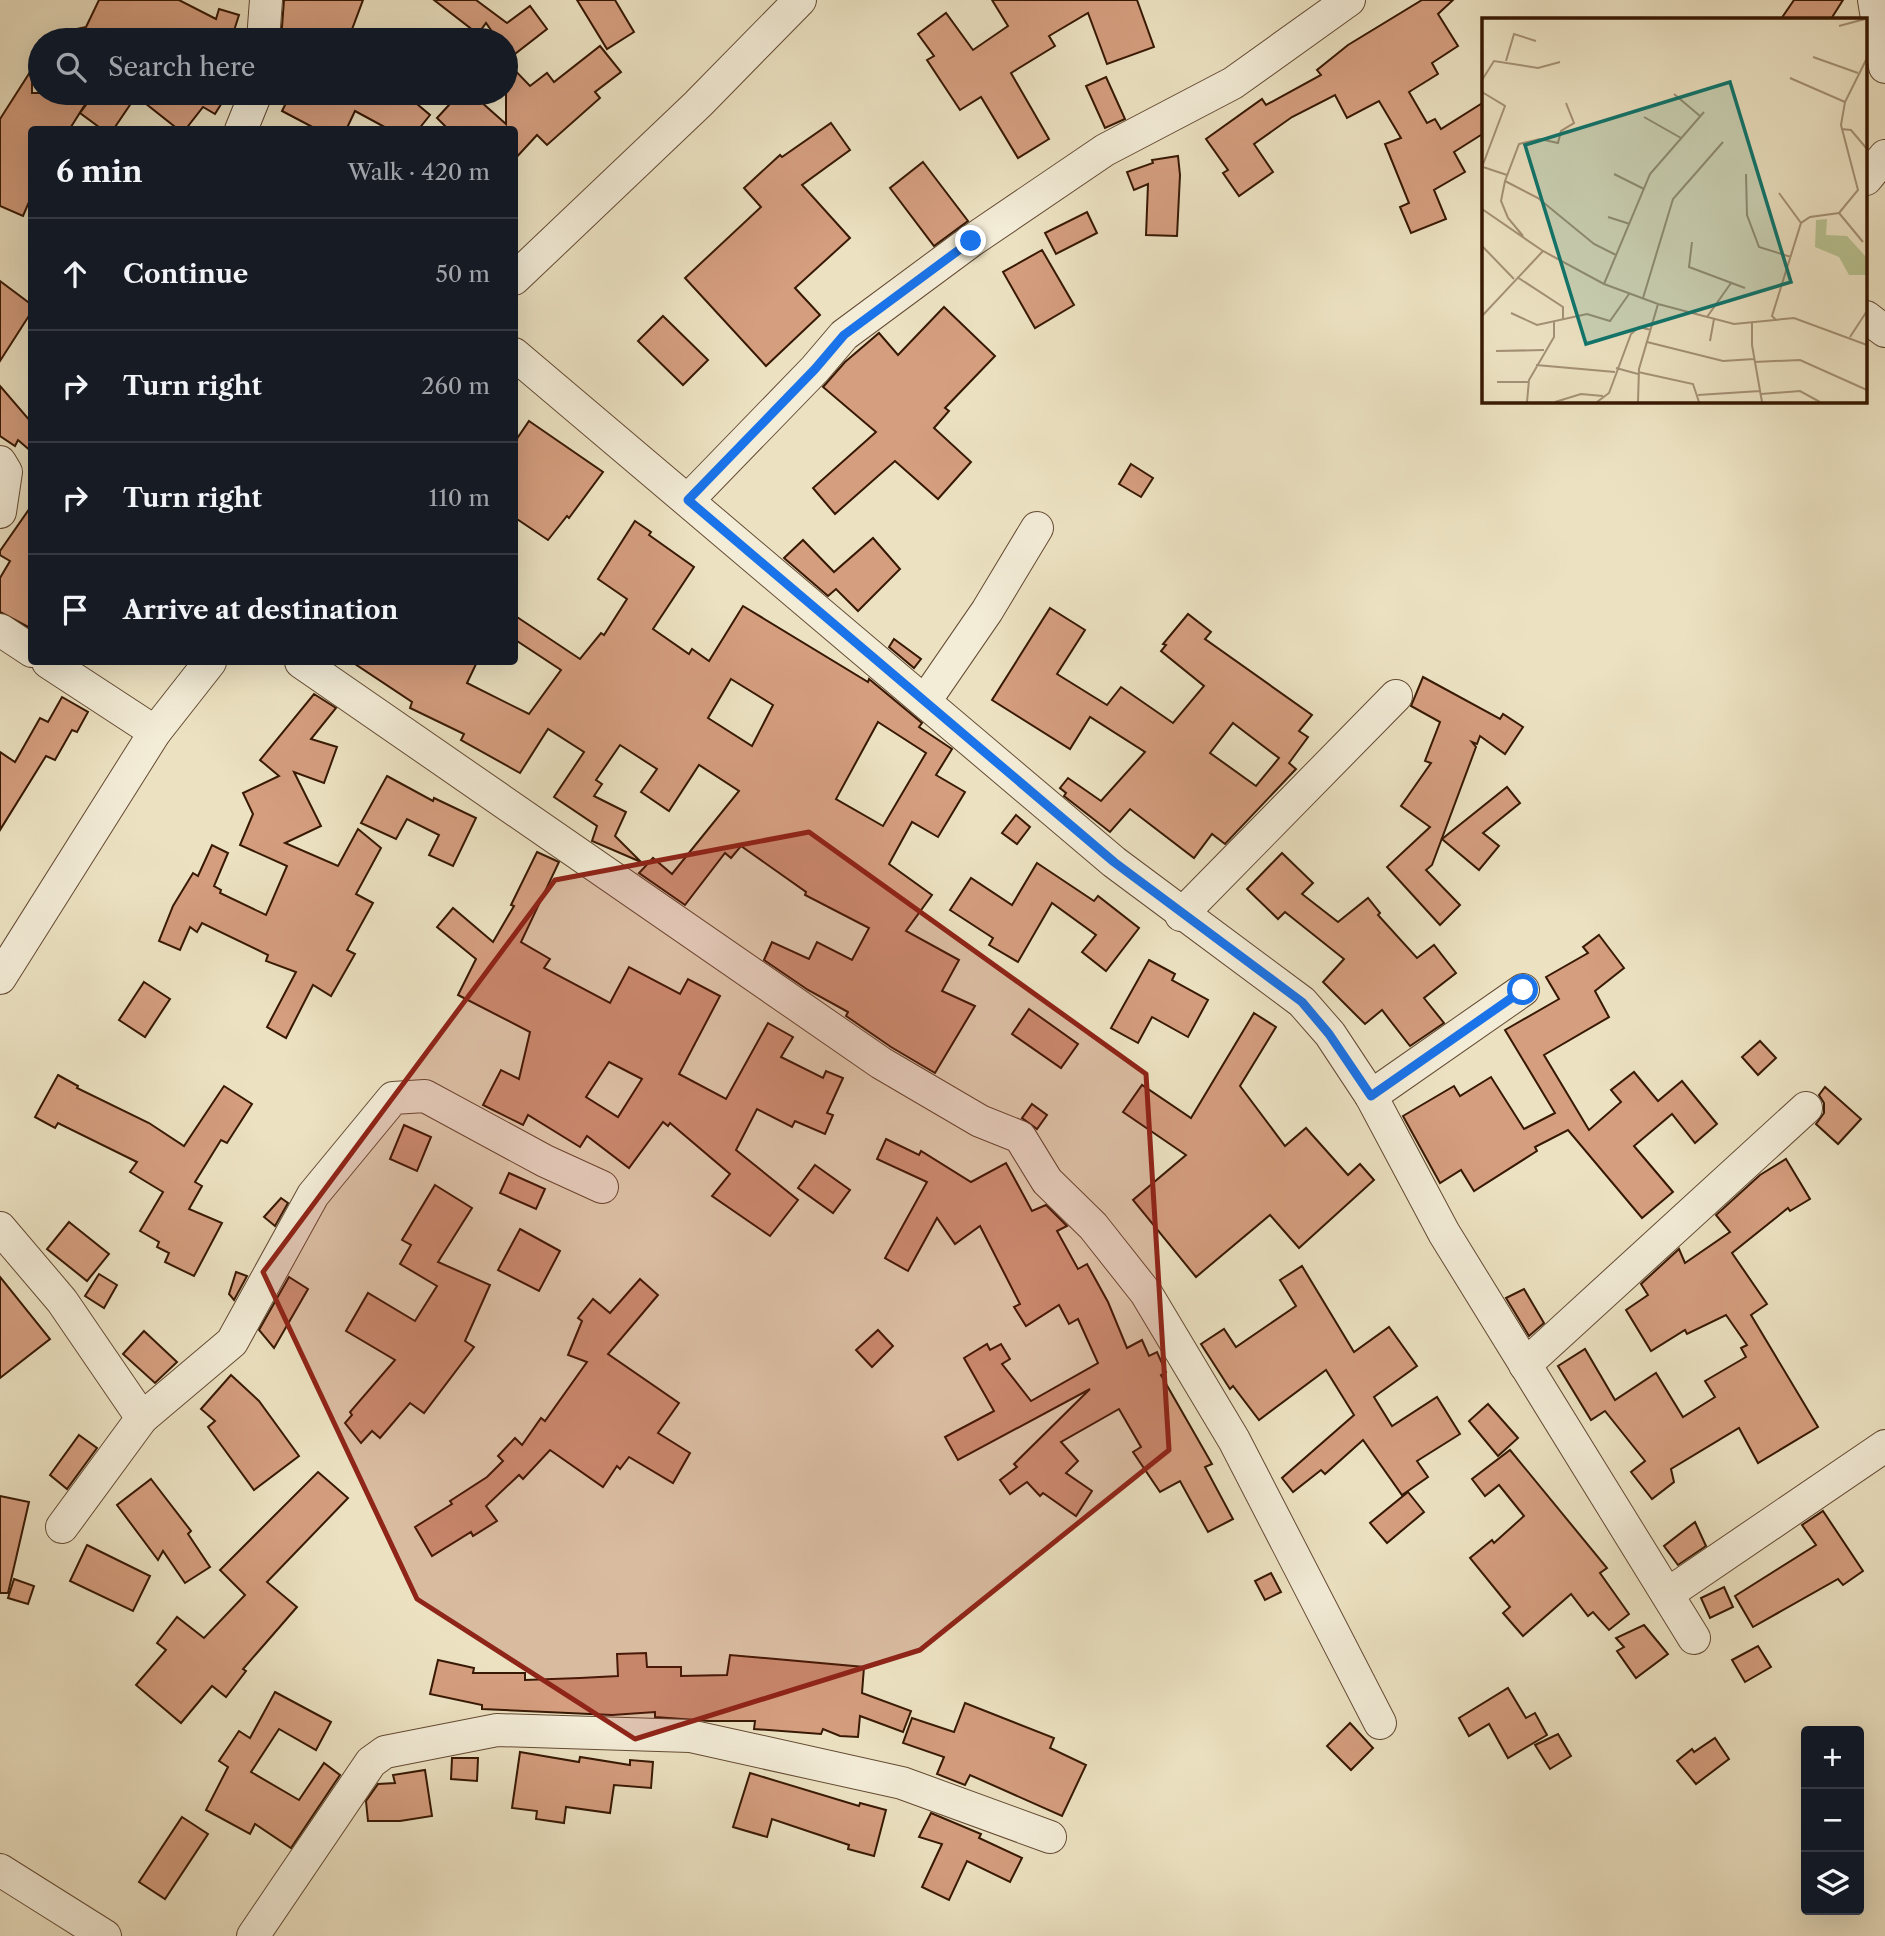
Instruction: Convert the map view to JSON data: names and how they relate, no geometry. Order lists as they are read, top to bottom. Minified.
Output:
{"page":{"search":"Search here","heading":["6 min","Walk · 420 m"],"list":[["Continue","50 m"],["Turn right","260 m"],["Turn right","110 m"],"Arrive at destination"],"map_buttons":["+","−"]}}
